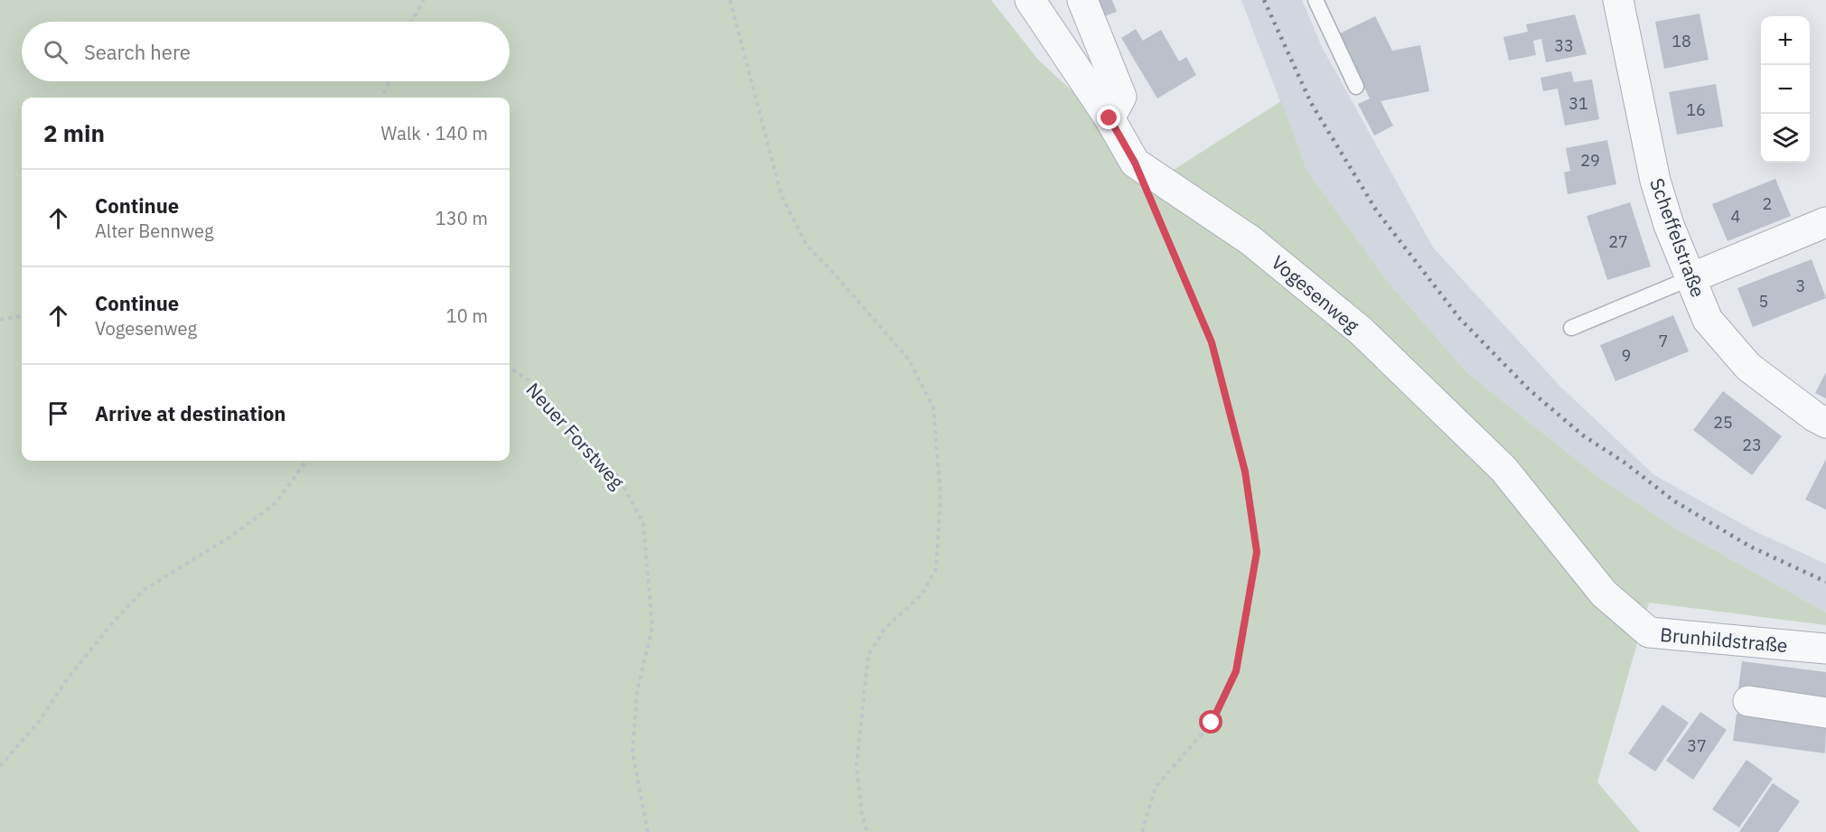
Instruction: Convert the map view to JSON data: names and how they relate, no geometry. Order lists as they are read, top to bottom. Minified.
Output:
{"streets":{"street":["Scheffelstraße","Vogesenweg","Brunhildstraße"],"path":["Neuer Forstweg"]},"crossings":[["Vogesenweg","Brunhildstraße"]],"house_numbers":["18","33","31","16","29","2","4","27","3","5","7","9","25","23","37"],"page":{"map_buttons":["+","−"],"search":"Search here","heading":["2 min","Walk · 140 m"],"list":[["Continue","Alter Bennweg","130 m"],["Continue","Vogesenweg","10 m"],"Arrive at destination"]}}
